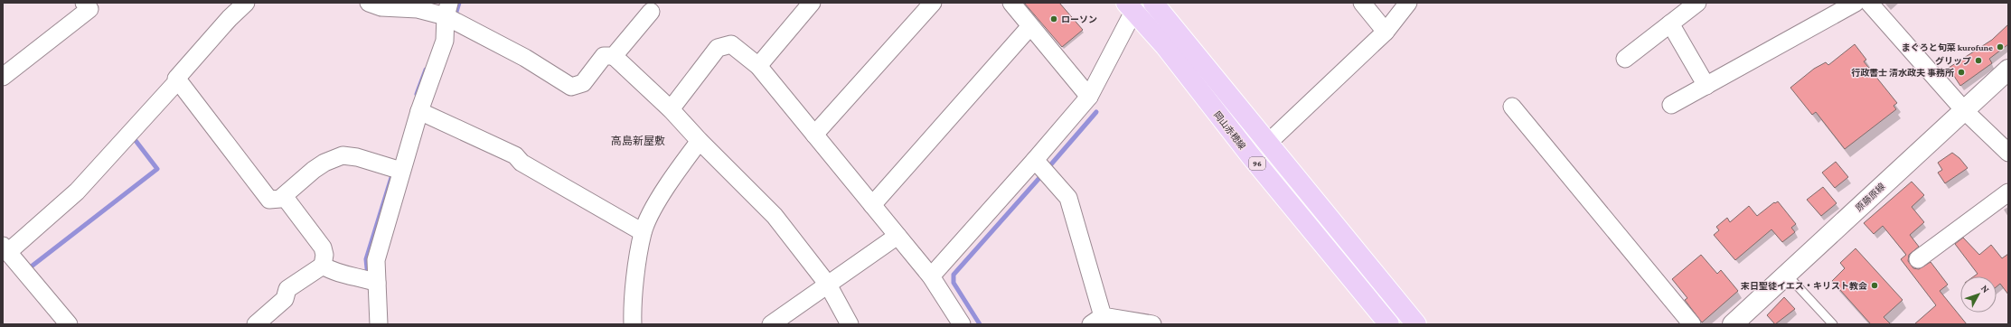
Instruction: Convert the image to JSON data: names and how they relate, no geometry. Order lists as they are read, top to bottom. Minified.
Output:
{"streets":{"main road":["岡山赤穂線","96","原藤原線"]},"districts":["高島新屋敷"],"places":["ローソン","まぐろと旬菜 kurofune","グリップ","行政書士 清水政夫 事務所","末日聖徒イエス・キリスト教会"],"north":"top right"}
